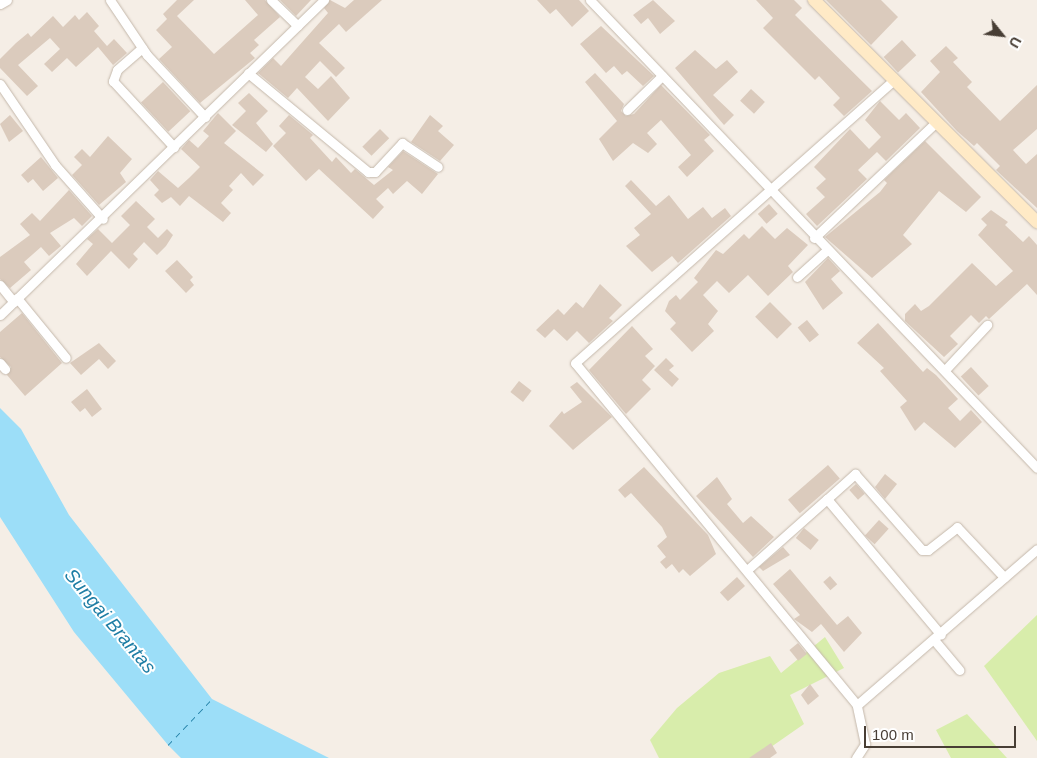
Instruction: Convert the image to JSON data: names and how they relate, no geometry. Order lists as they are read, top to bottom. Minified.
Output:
{"water":["Sungai Brantas"],"scale_bar":"100 m","north":"bottom right"}
